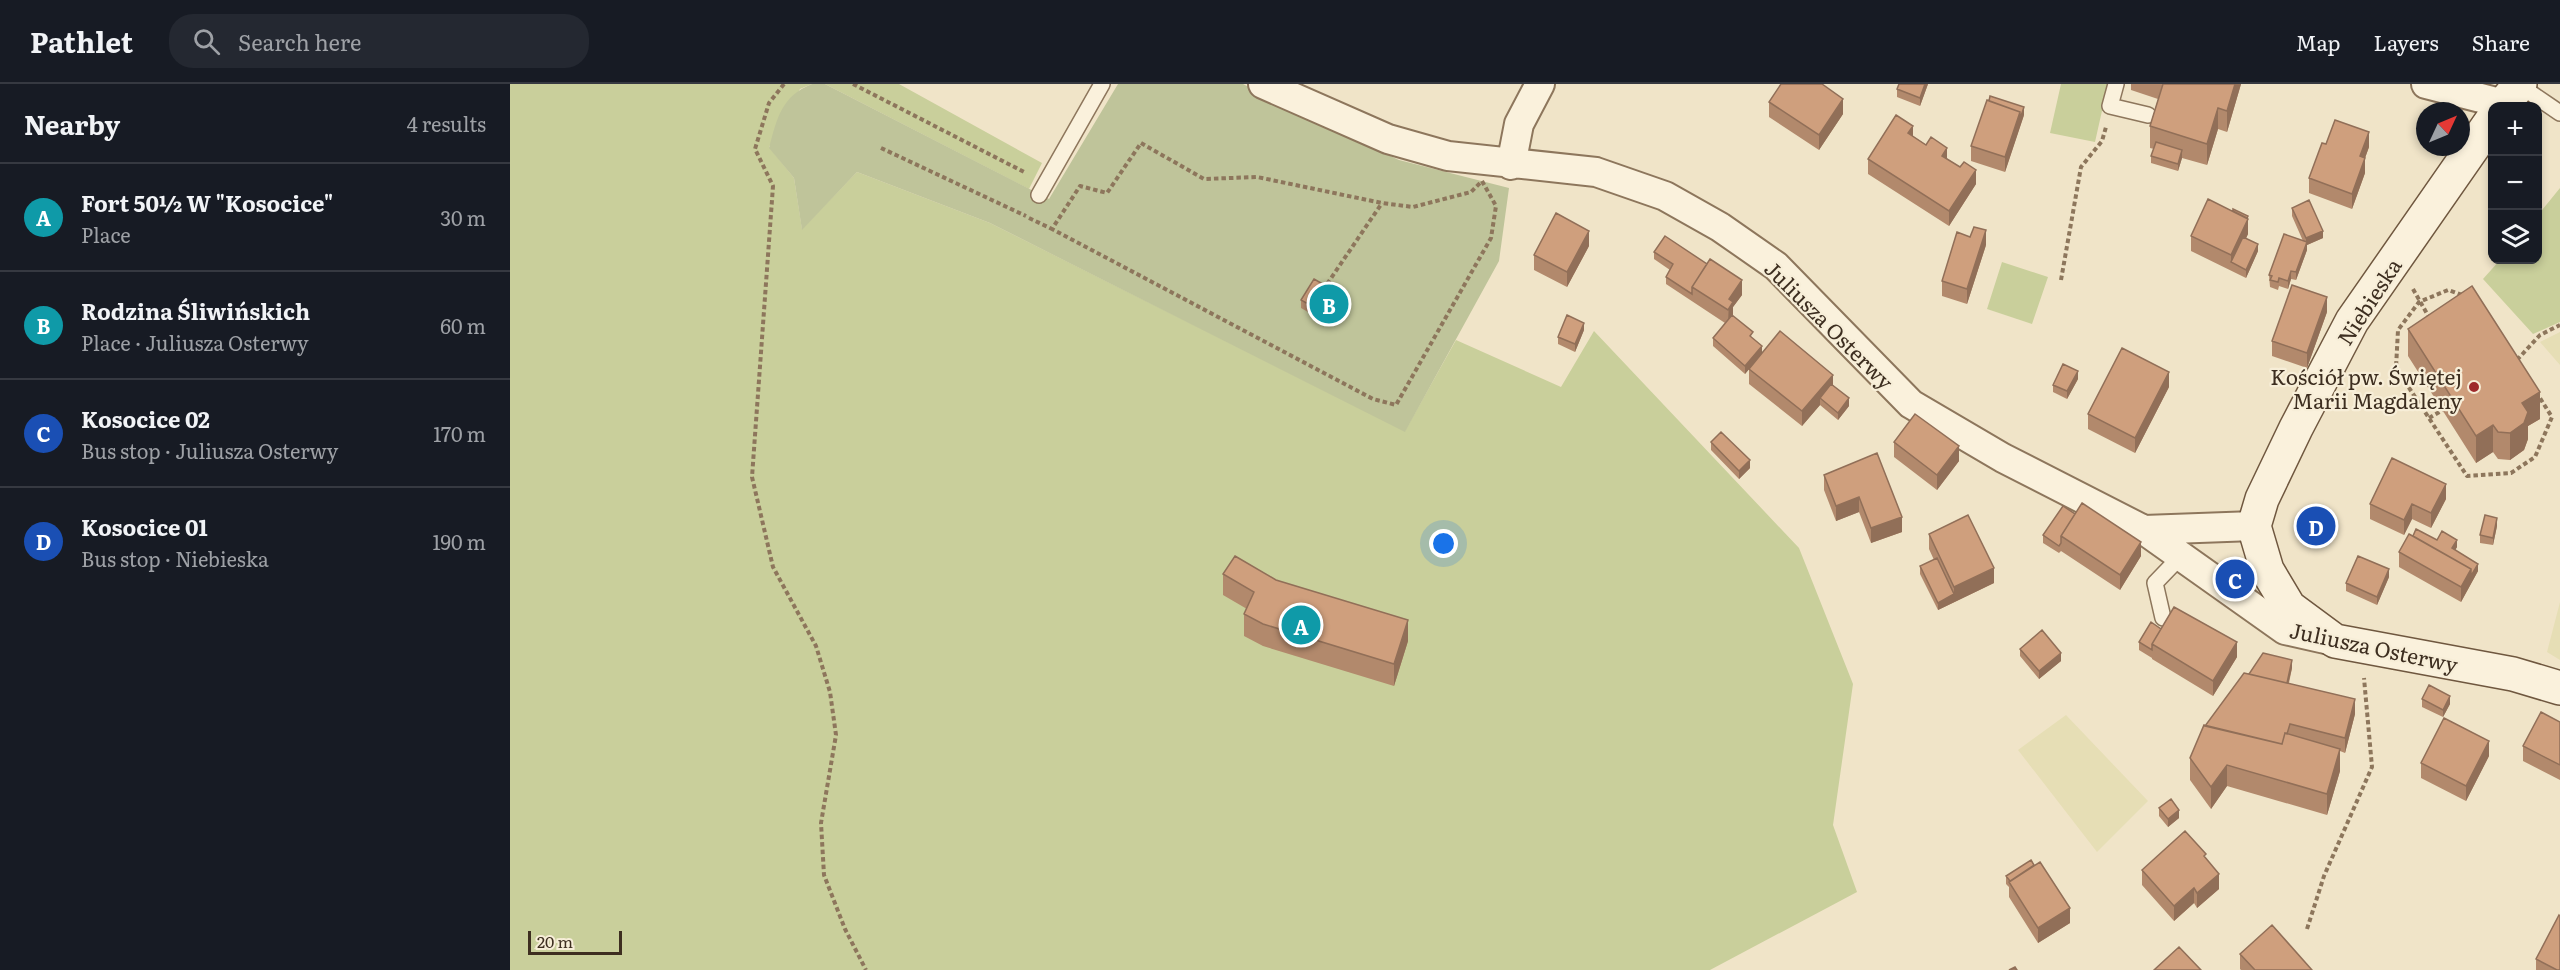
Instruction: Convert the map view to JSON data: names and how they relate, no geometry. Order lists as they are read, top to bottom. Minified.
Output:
{"streets":{"street":["Niebieska","Juliusza Osterwy"]},"crossings":[["Niebieska","Juliusza Osterwy"]],"places":["Kościół pw. Świętej Marii Magdaleny"],"scale_bar":"20 m","north":"top right","page":{"header":"Pathlet","search":"Search here","nav":["Map","Layers","Share"],"heading":["Nearby","4 results"],"map_buttons":["+","−"],"list":[{"mark":"A","name":"Fort 50½ W \"Kosocice\"","note":"Place","value":"30 m"},{"mark":"B","name":"Rodzina Śliwińskich","note":"Place · Juliusza Osterwy","value":"60 m"},{"mark":"C","name":"Kosocice 02","note":"Bus stop · Juliusza Osterwy","value":"170 m"},{"mark":"D","name":"Kosocice 01","note":"Bus stop · Niebieska","value":"190 m"}],"pins":["B","D","C","A"],"scale":"20 m"}}
